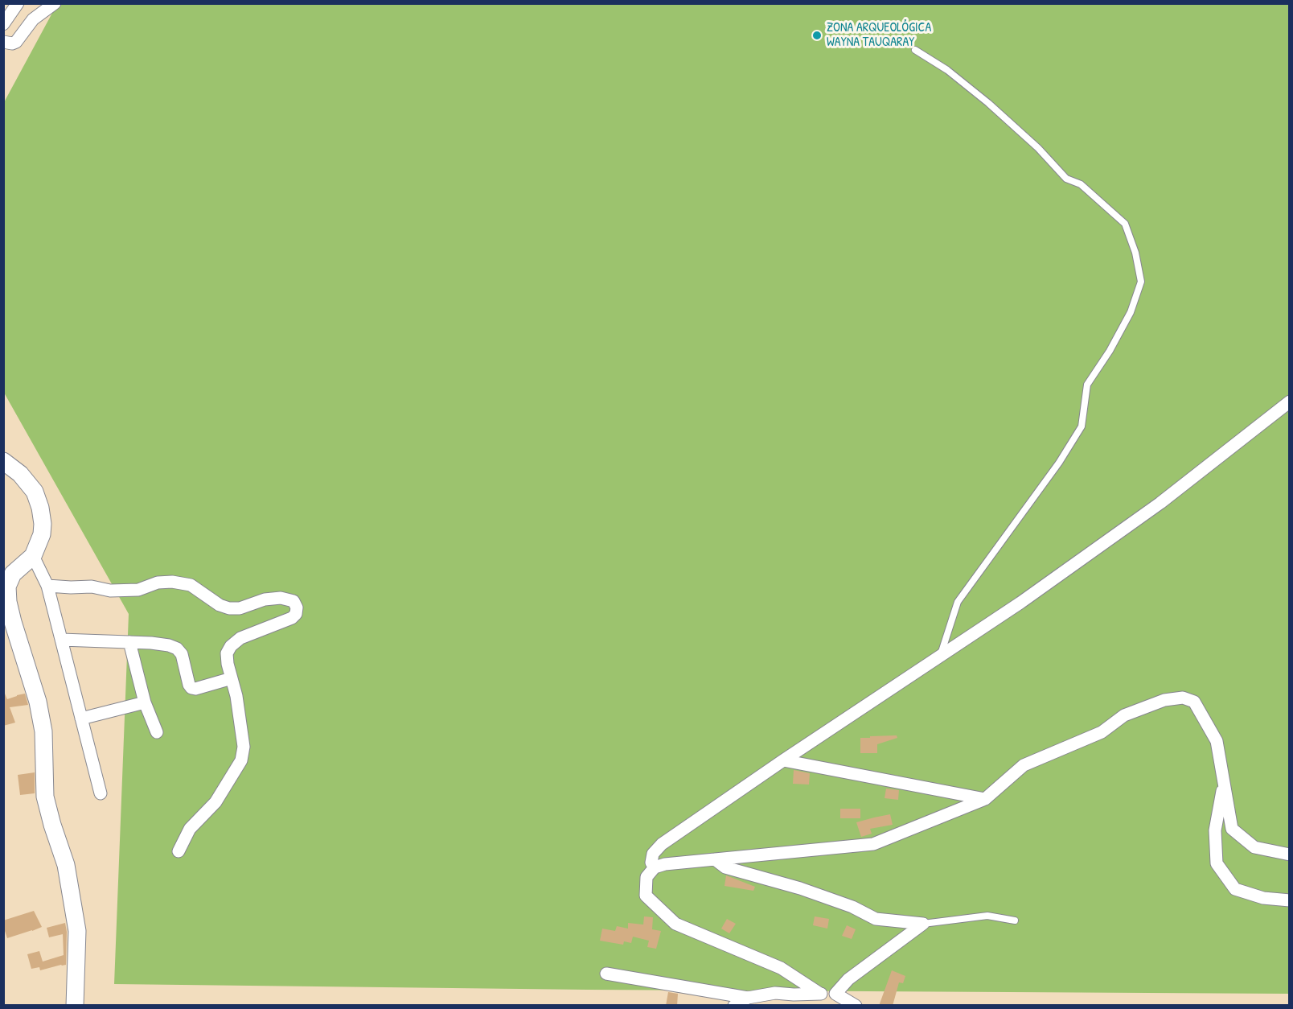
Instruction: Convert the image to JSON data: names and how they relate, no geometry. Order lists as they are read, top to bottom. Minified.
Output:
{"places":["ZONA ARQUEOLÓGICA WAYNA TAUQARAY"]}
